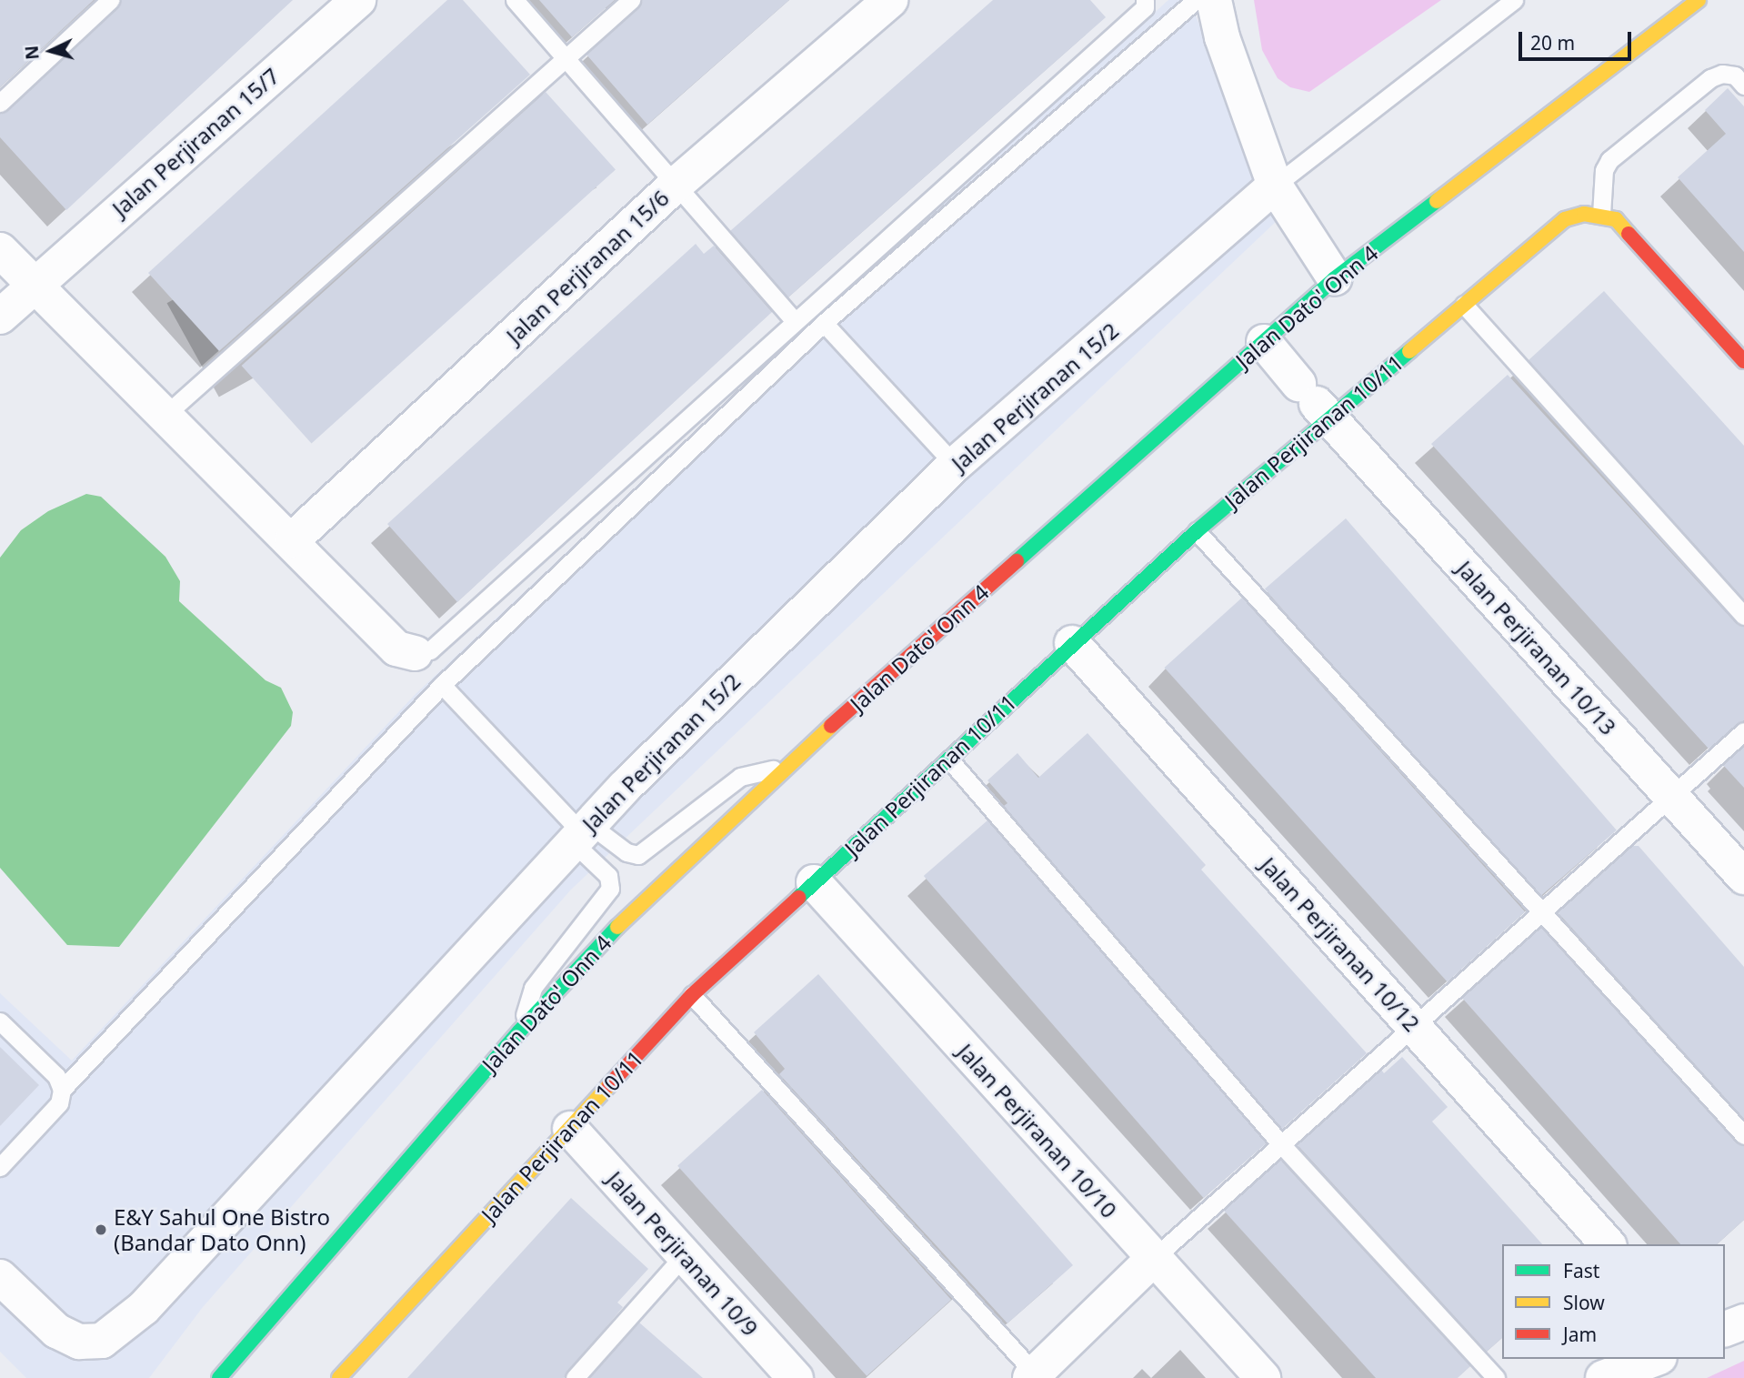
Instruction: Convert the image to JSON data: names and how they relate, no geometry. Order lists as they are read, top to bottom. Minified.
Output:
{"streets":{"main road":["Jalan Dato' Onn 4","Jalan Perjiranan 10/11"],"street":["Jalan Perjiranan 15/7","Jalan Perjiranan 15/6","Jalan Perjiranan 15/2","Jalan Perjiranan 10/13","Jalan Perjiranan 10/12","Jalan Perjiranan 10/10","Jalan Perjiranan 10/9"]},"crossings":[["Jalan Dato' Onn 4","Jalan Perjiranan 10/13"],["Jalan Perjiranan 10/11","Jalan Perjiranan 10/13"],["Jalan Perjiranan 10/11","Jalan Perjiranan 10/12"],["Jalan Perjiranan 10/11","Jalan Perjiranan 10/10"],["Jalan Perjiranan 10/11","Jalan Perjiranan 10/9"]],"places":["E&Y Sahul One Bistro (Bandar Dato Onn)"],"legend":["Fast","Slow","Jam"],"scale_bar":"20 m","north":"left"}
